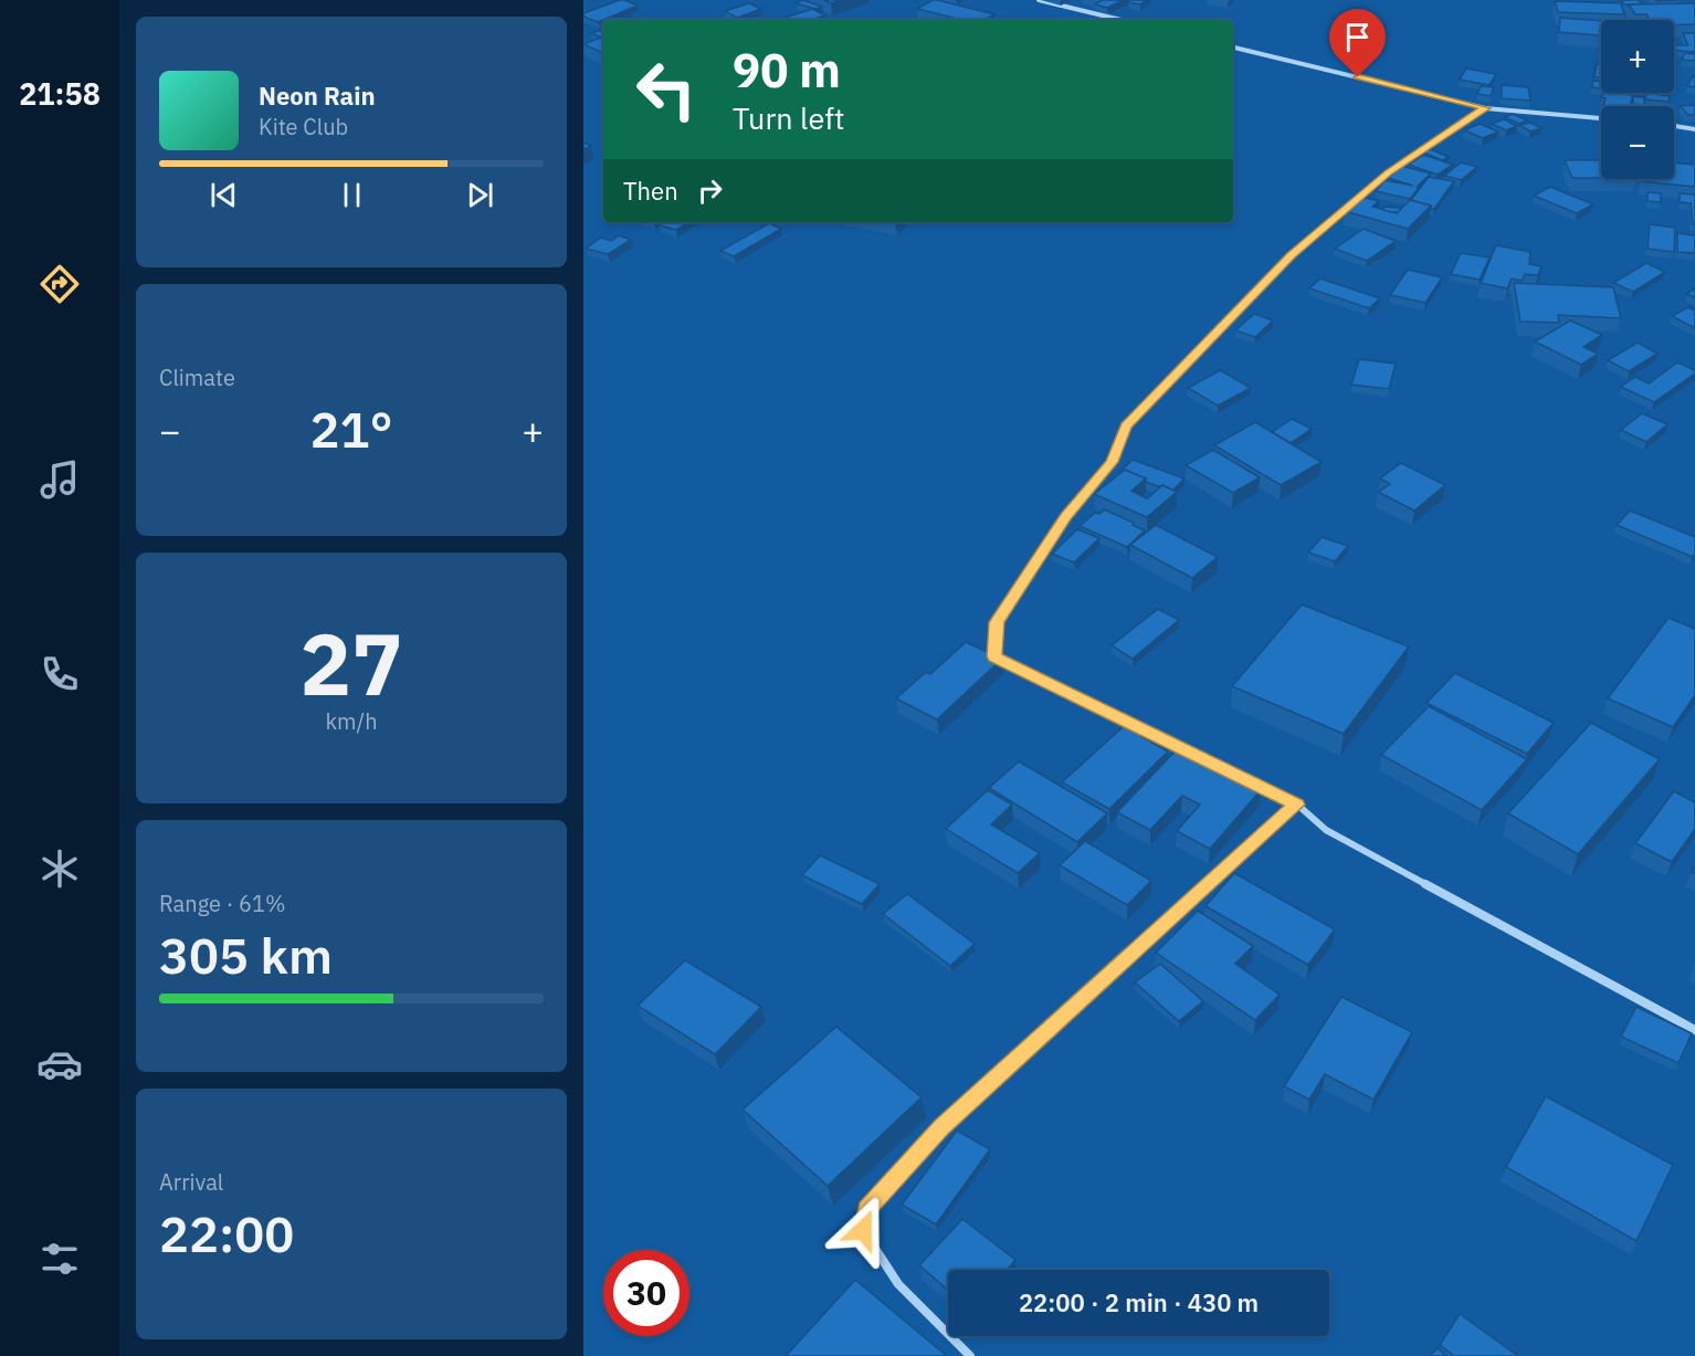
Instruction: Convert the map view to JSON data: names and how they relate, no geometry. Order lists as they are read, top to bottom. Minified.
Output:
{"page":{"tabs":"21:58","map_buttons":["+","−"],"turn":["90 m","Turn left"],"song":["Neon Rain","Kite Club"],"then":"Then","tile":["Climate",["27","km/h"],["Range · 61%","305 km"],["Arrival","22:00"]],"heat":["−","21°","+"],"limit":"30","trip":"22:00 · 2 min · 430 m"}}
